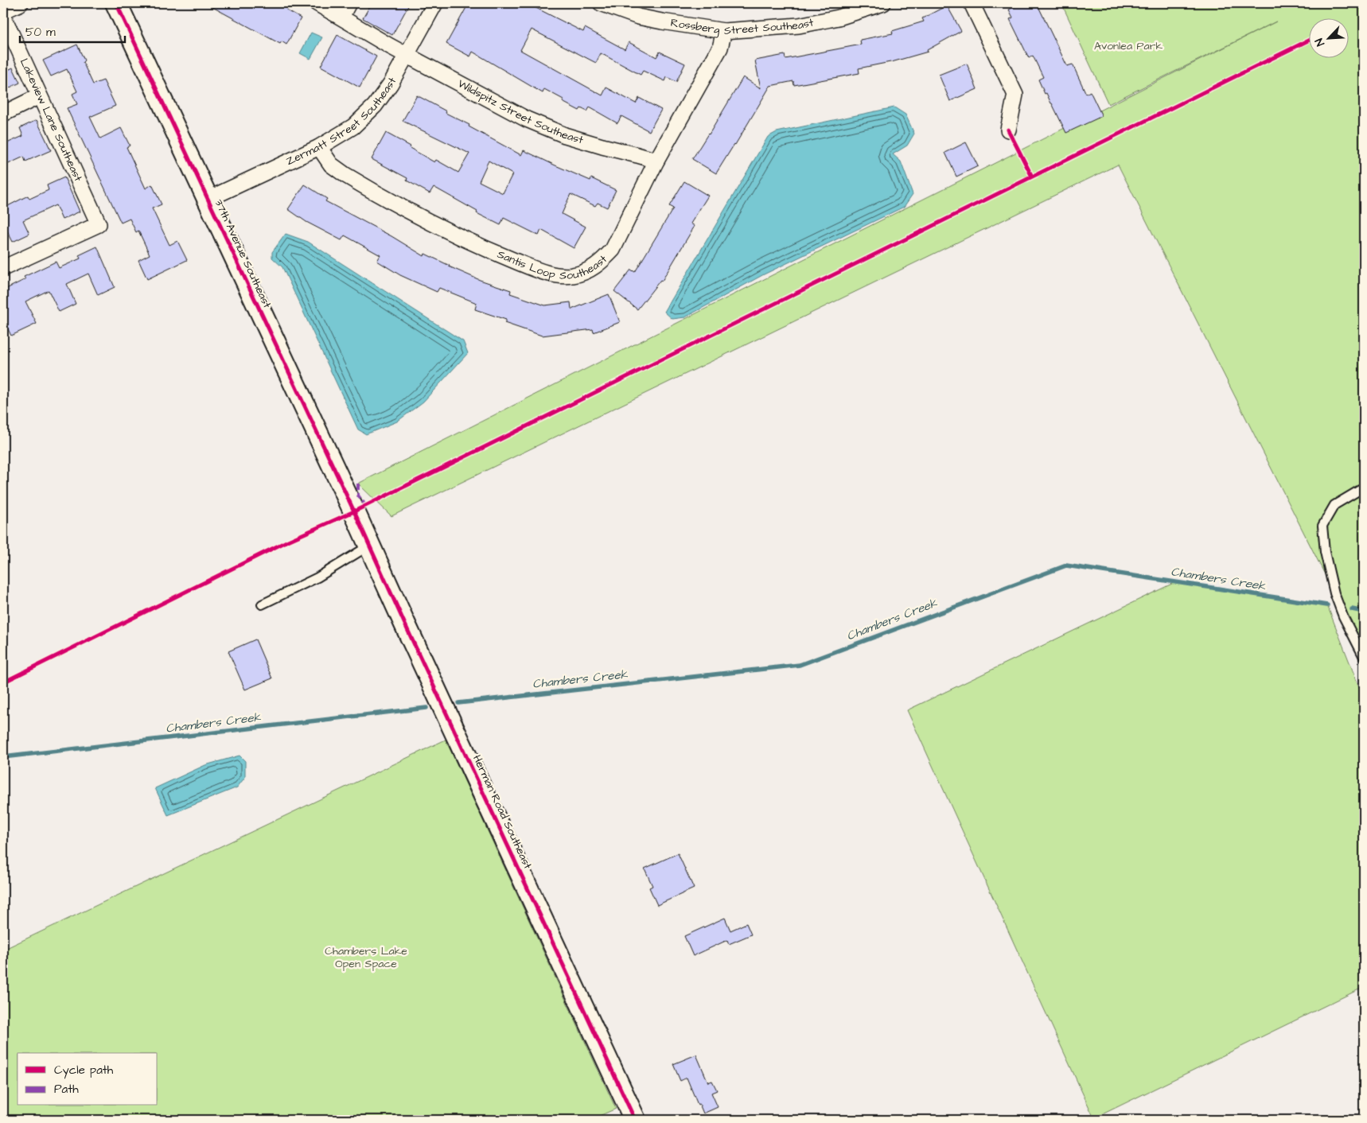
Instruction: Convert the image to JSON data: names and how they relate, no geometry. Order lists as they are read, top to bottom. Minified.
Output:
{"streets":{"street":["Rossberg Street Southeast","Wildspitz Street Southeast","Zermatt Street Southeast","Lakeview Lane Southeast","Santis Loop Southeast","37th Avenue Southeast","Herman Road Southeast"]},"crossings":[["Rossberg Street Southeast","Santis Loop Southeast"],["Wildspitz Street Southeast","Zermatt Street Southeast"],["Wildspitz Street Southeast","Santis Loop Southeast"],["Zermatt Street Southeast","Santis Loop Southeast"],["Zermatt Street Southeast","37th Avenue Southeast"],["37th Avenue Southeast","Herman Road Southeast"]],"water":["Chambers Creek"],"parks":["Avonlea Park","Chambers Lake Open Space"],"legend":["Cycle path","Path"],"scale_bar":"50 m","north":"bottom left"}
